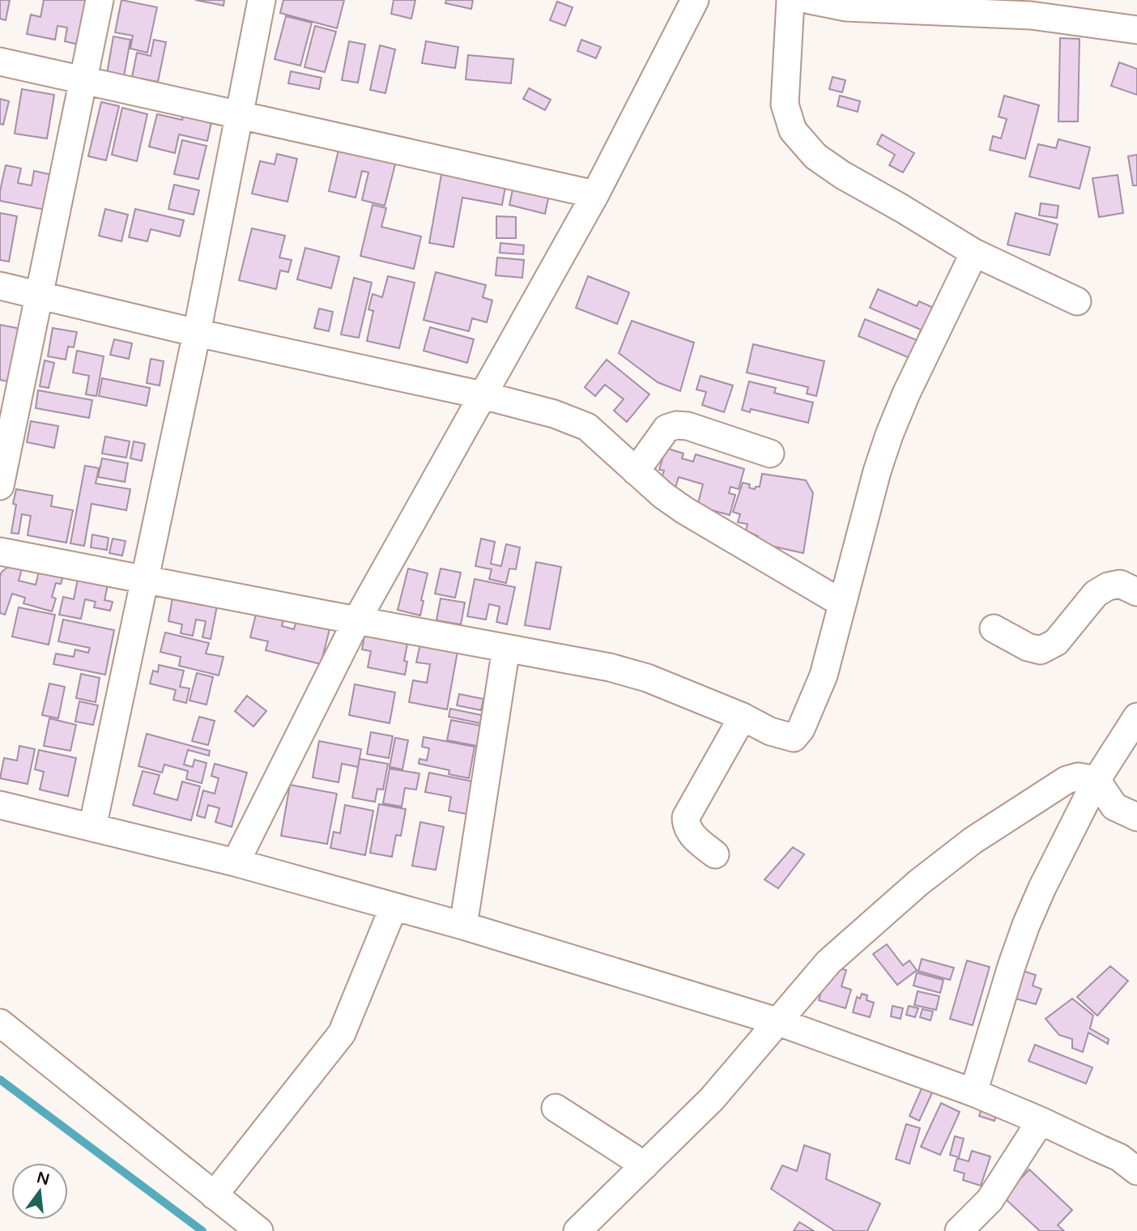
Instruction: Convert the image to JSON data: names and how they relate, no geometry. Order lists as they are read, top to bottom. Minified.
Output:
{"north":"top"}
